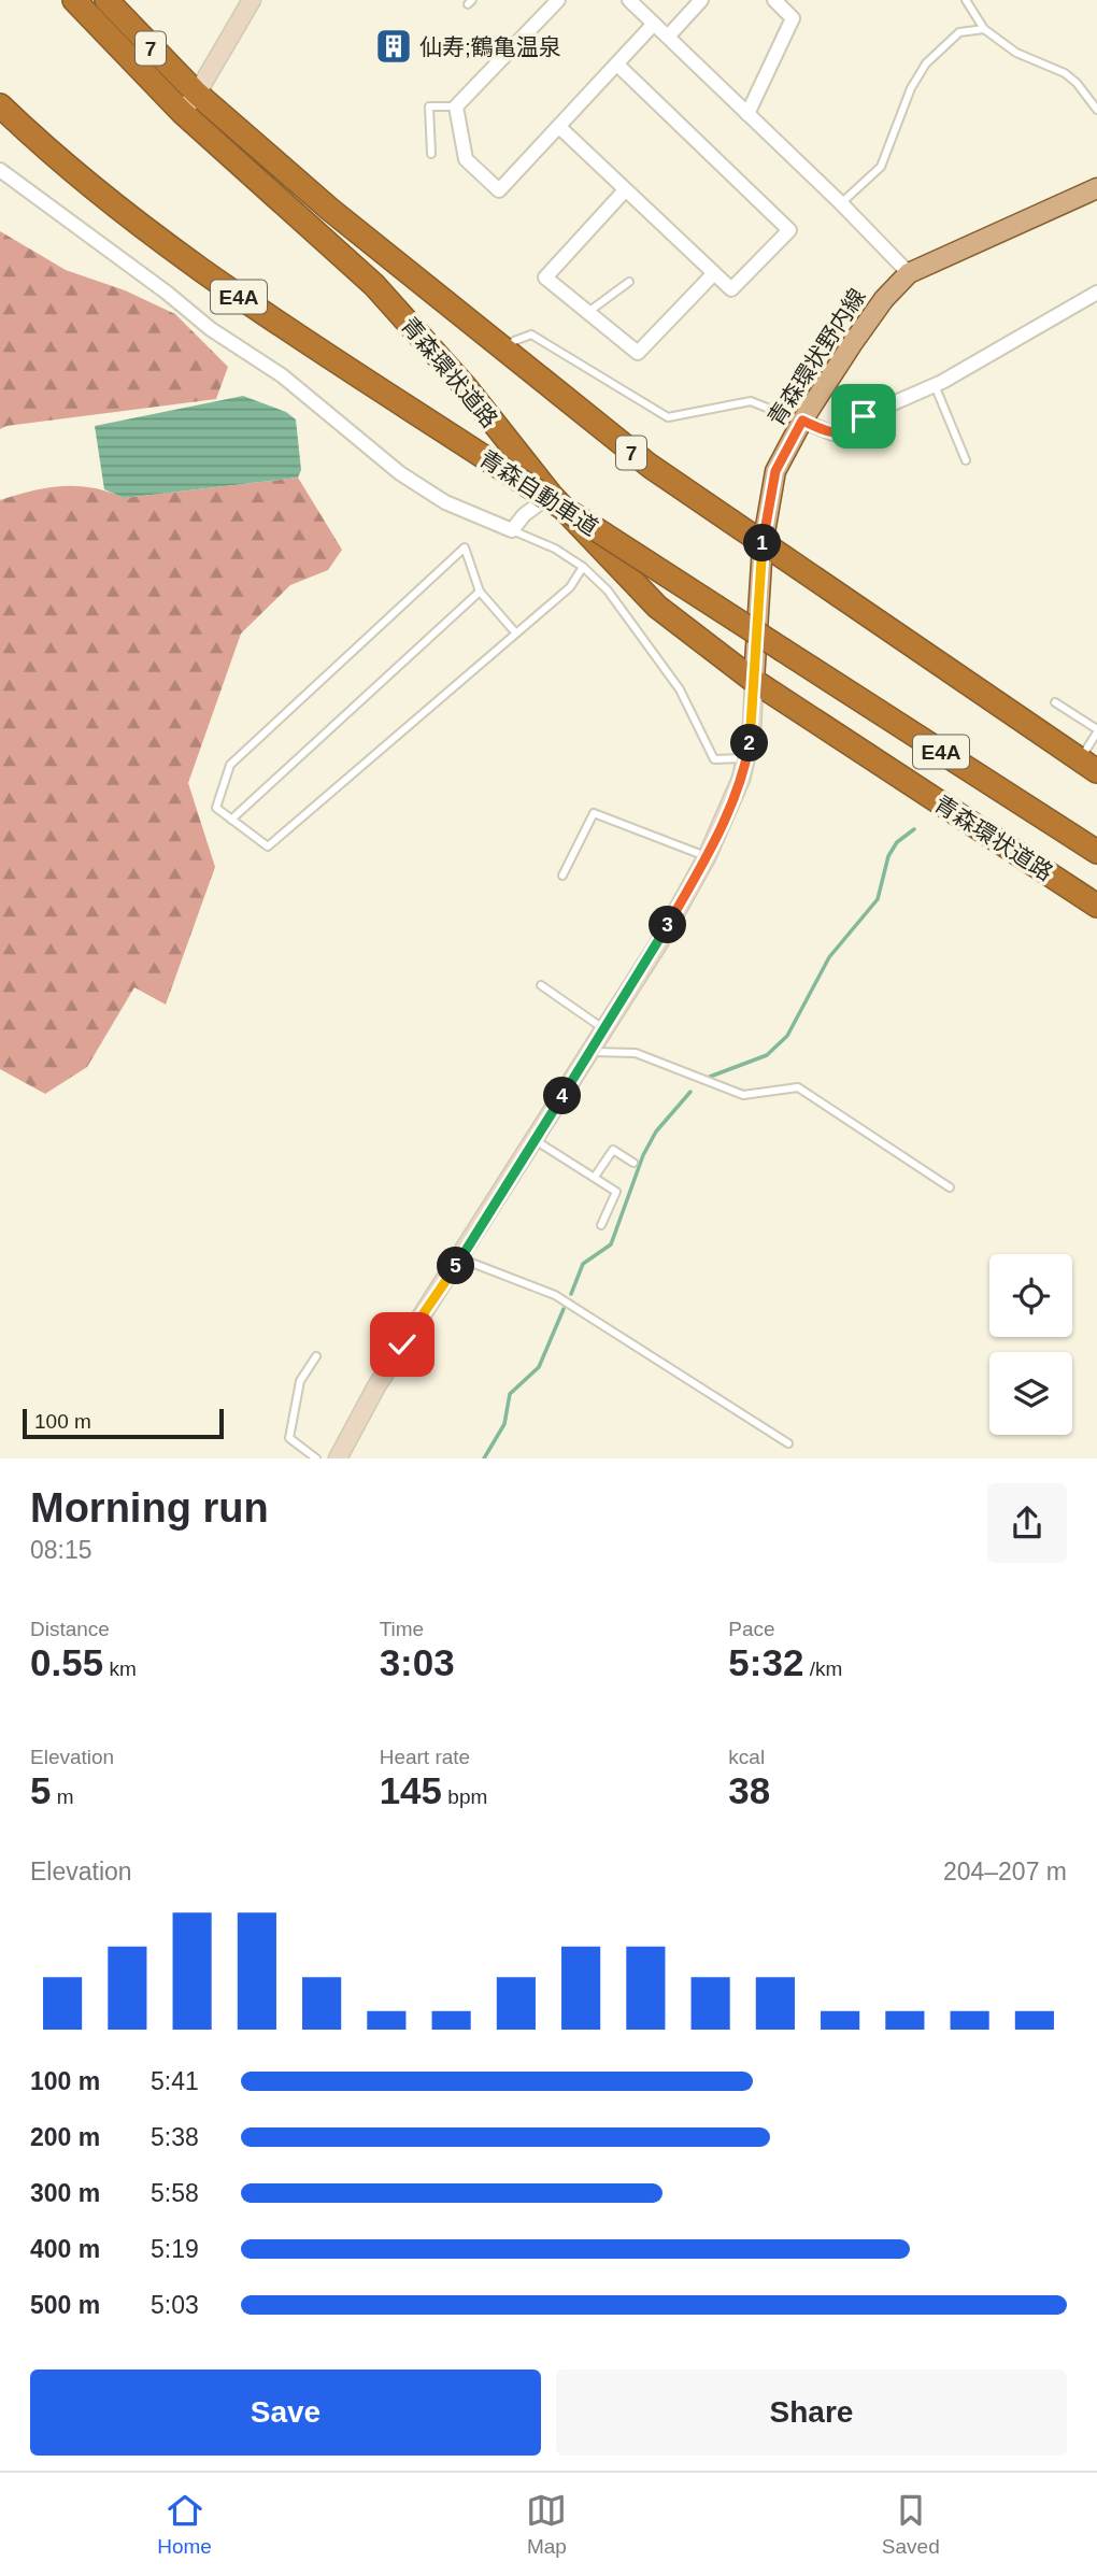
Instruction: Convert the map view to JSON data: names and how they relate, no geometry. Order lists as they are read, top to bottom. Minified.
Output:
{"streets":{"highway":["7","E4A","青森環状道路","青森自動車道"],"main road":["青森環状野内線"]},"crossings":[["青森環状野内線","青森環状道路"]],"places":{"building":["仙寿;鶴亀温泉"]},"scale_bar":"100 m","page":{"pins":["1","2","3","4","5"],"scale":"100 m","heading":["Morning run","08:15"],"stats":[["Distance","0.55 km"],["Time","3:03"],["Pace","5:32 /km"],["Elevation","5 m"],["Heart rate","145 bpm"],["kcal","38"]],"chart":["Elevation","204–207 m"],"list":[{"name":"100 m","note":"5:41"},{"name":"200 m","note":"5:38"},{"name":"300 m","note":"5:58"},{"name":"400 m","note":"5:19"},{"name":"500 m","note":"5:03"}],"buttons":["Save","Share"],"tabs":["Home","Map","Saved"]}}
